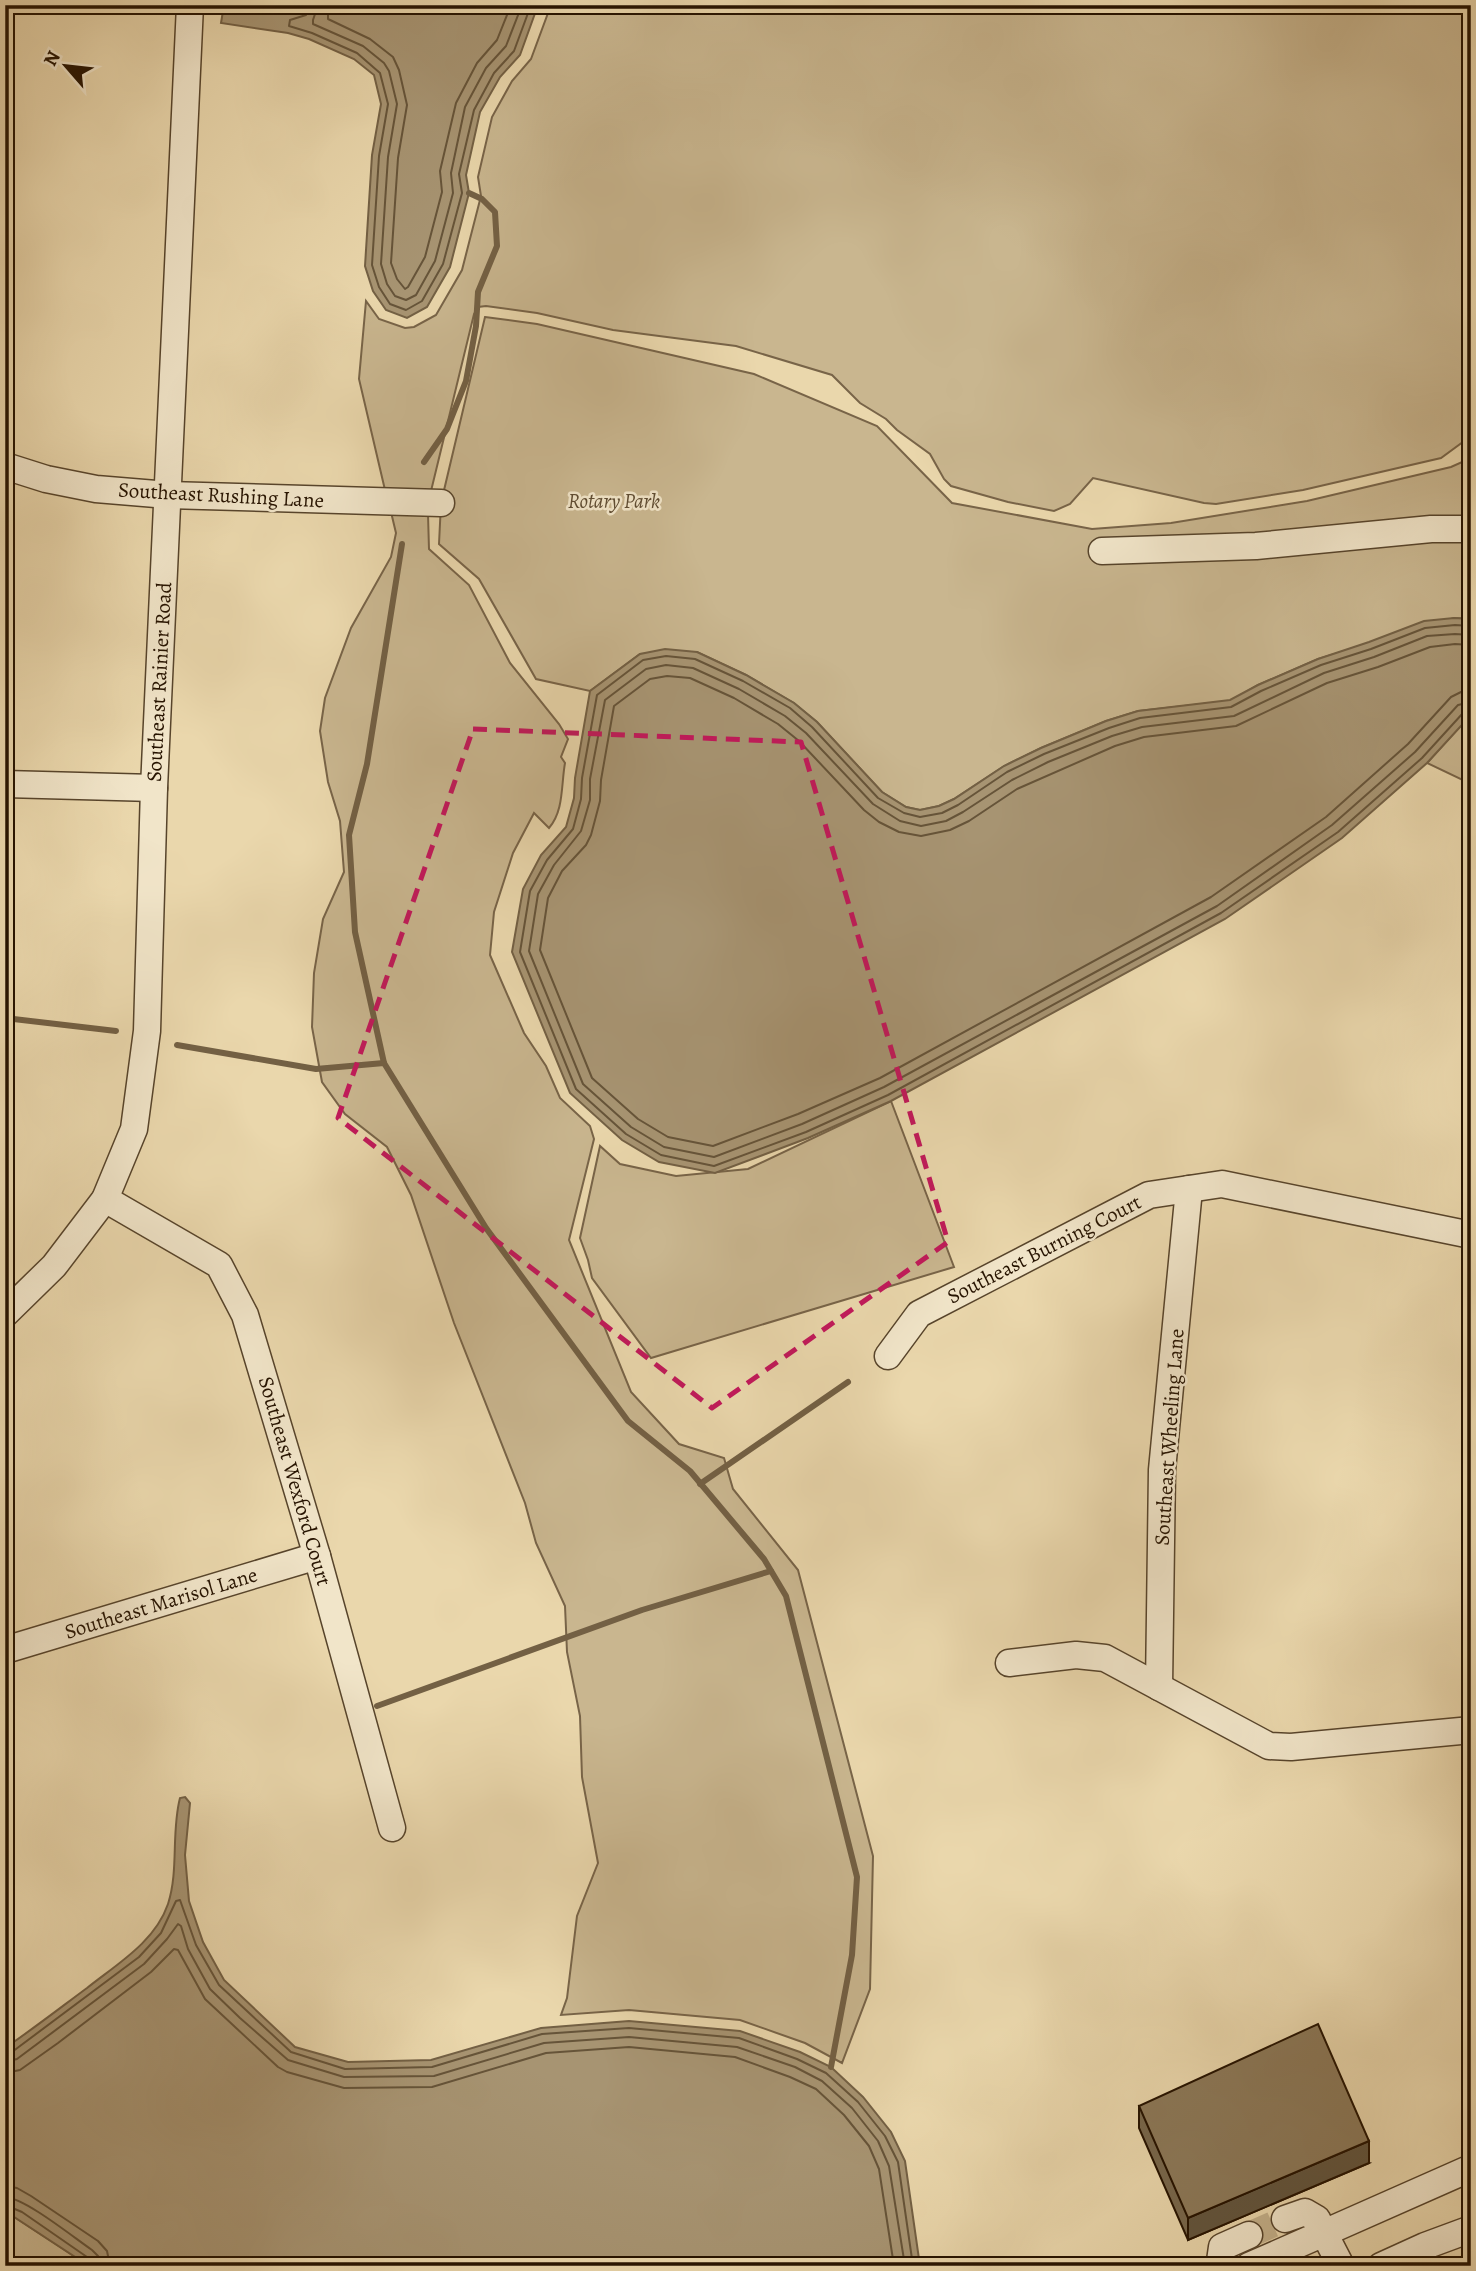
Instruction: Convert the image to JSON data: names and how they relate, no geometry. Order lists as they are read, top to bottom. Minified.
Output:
{"streets":{"street":["Southeast Rushing Lane","Southeast Rainier Road","Southeast Burning Court","Southeast Wheeling Lane","Southeast Wexford Court","Southeast Marisol Lane"]},"crossings":[["Southeast Rushing Lane","Southeast Rainier Road"],["Southeast Rainier Road","Southeast Wexford Court"],["Southeast Burning Court","Southeast Wheeling Lane"],["Southeast Wexford Court","Southeast Marisol Lane"]],"parks":["Rotary Park"],"north":"top left"}
